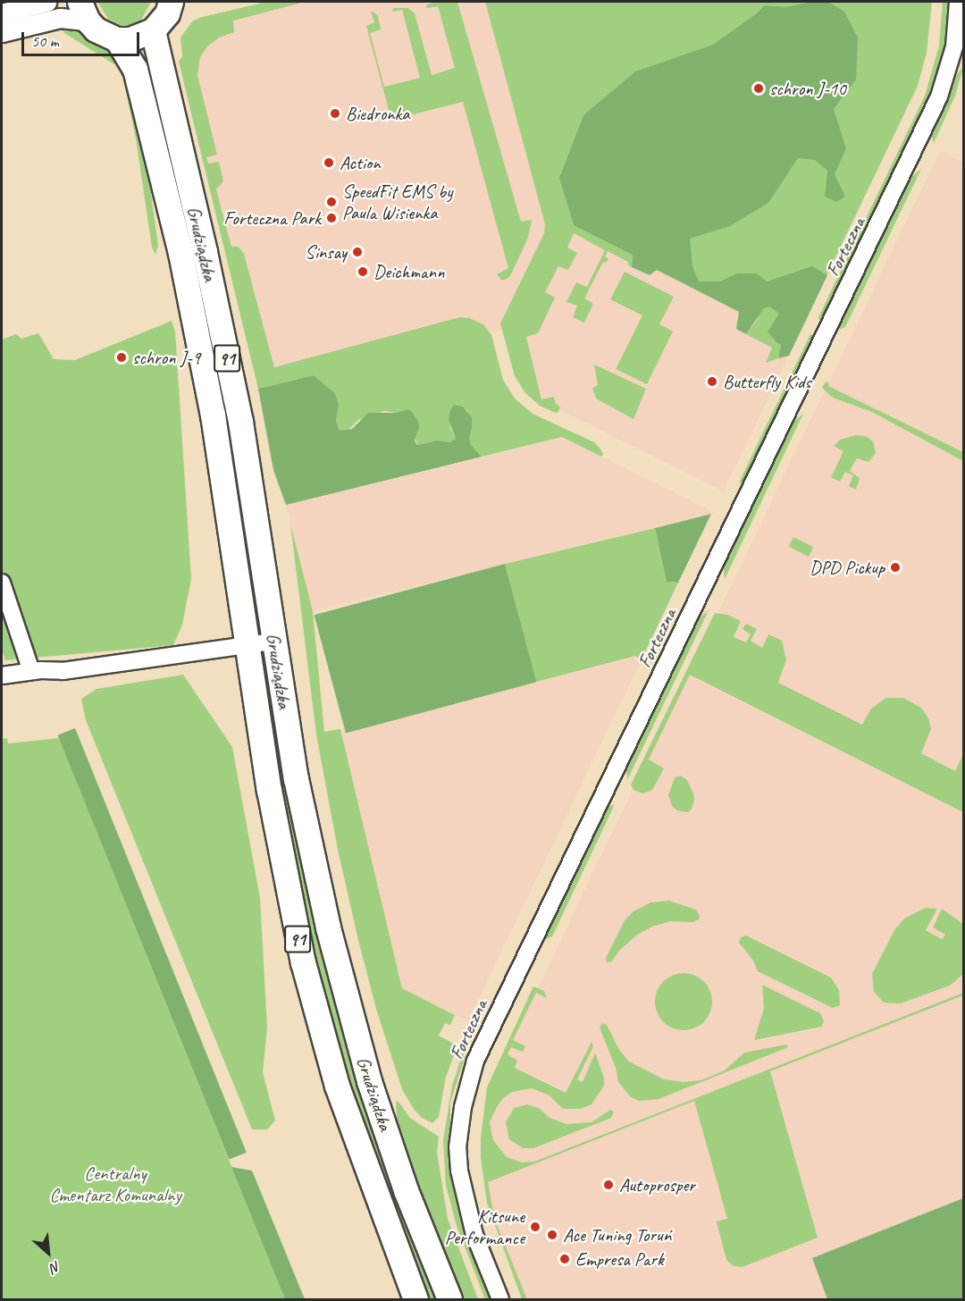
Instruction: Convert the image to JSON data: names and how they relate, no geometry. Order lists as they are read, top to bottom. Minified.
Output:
{"streets":{"main road":["Grudziądzka","91"],"street":["Forteczna"]},"parks":["Centralny Cmentarz Komunalny"],"places":["schron J-10","Biedronka","Action","SpeedFit EMS by Paula Wisienka","Forteczna Park","Sinsay","Deichmann","schron J-9","Butterfly Kids","DPD Pickup","Autoprosper","Kitsune Performance","Ace Tuning Toruń","Empresa Park"],"scale_bar":"50 m","north":"bottom right"}
